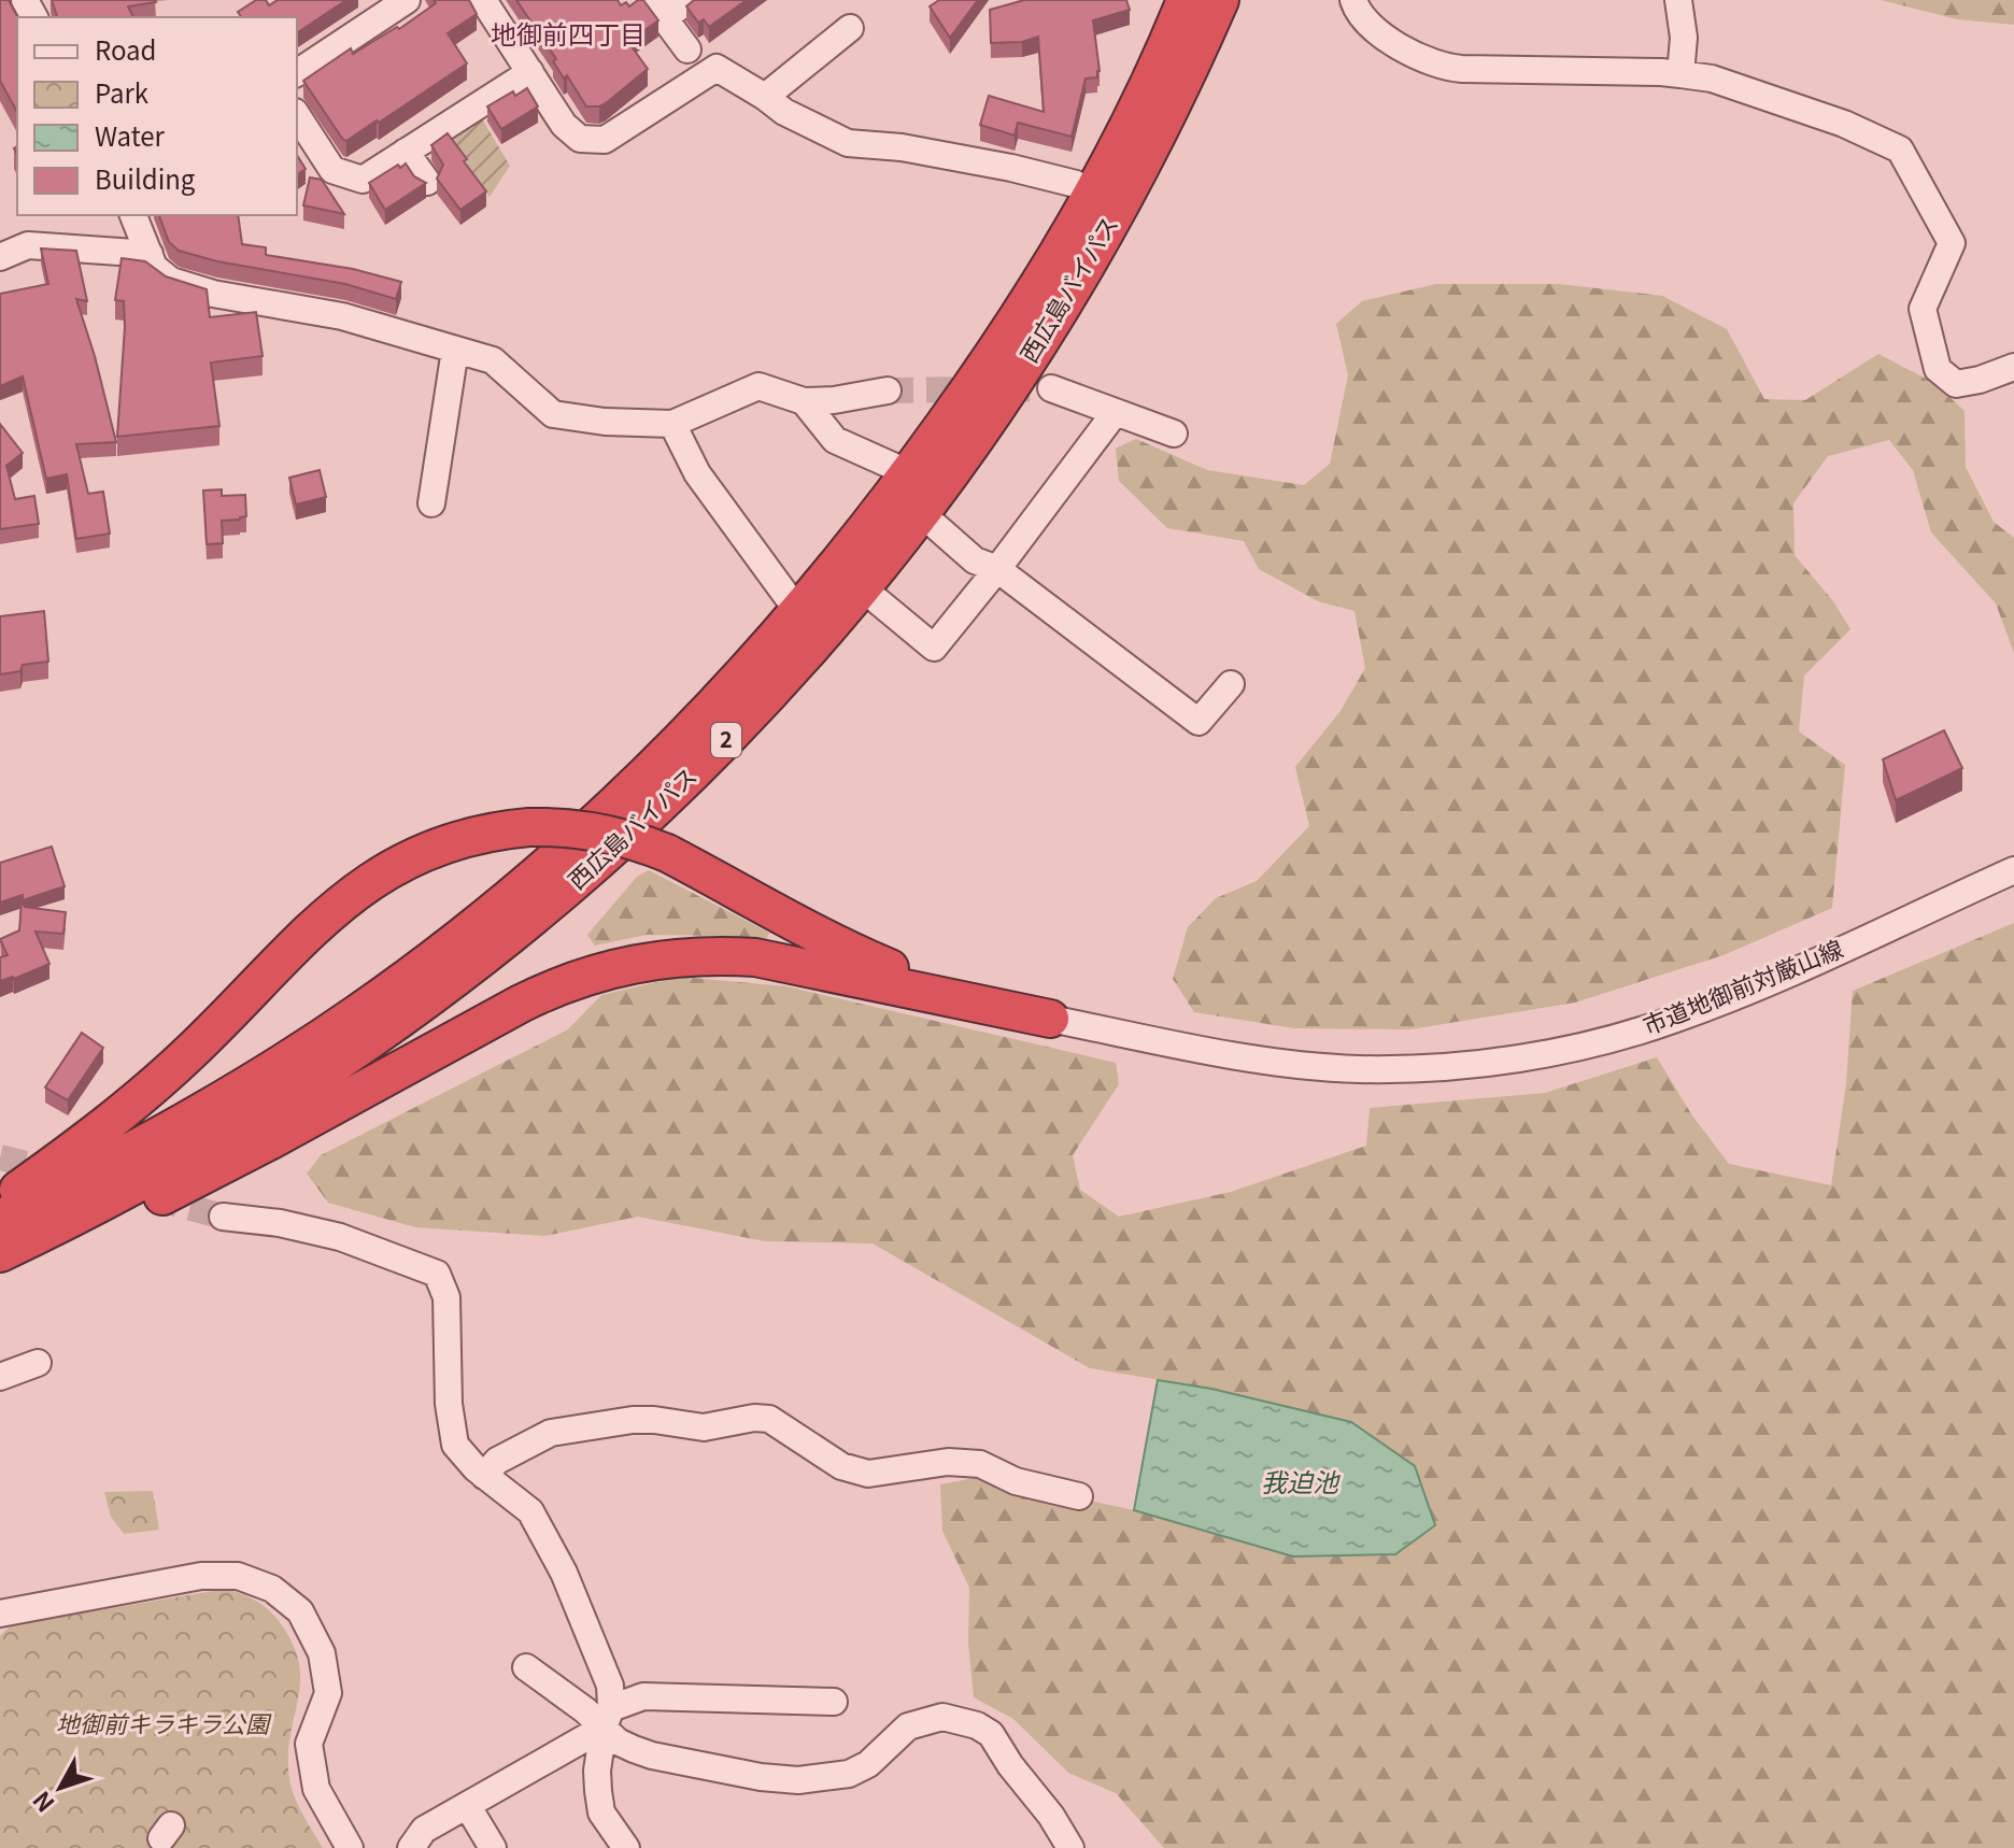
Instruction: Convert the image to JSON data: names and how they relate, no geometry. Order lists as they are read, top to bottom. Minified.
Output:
{"streets":{"highway":["西広島バイパス","2"],"street":["市道地御前対厳山線"]},"districts":["地御前四丁目"],"water":["我迫池"],"parks":["地御前キラキラ公園"],"legend":["Road","Park","Water","Building"],"north":"bottom left"}
